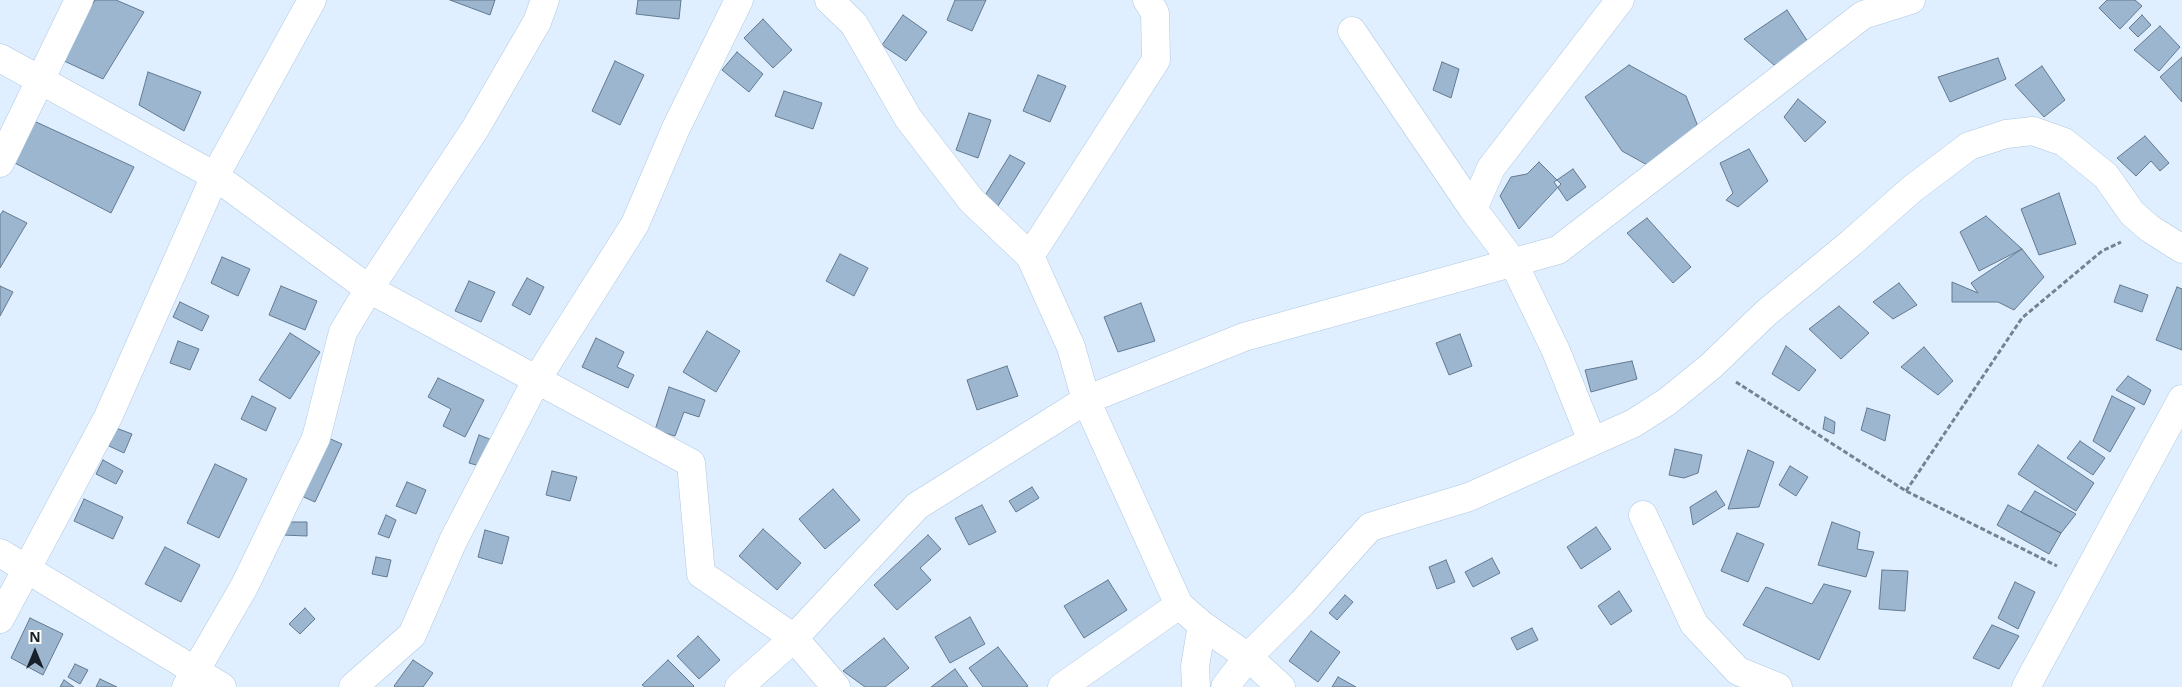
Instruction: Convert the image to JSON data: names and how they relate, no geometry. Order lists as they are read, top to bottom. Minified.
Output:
{"north":"top"}
